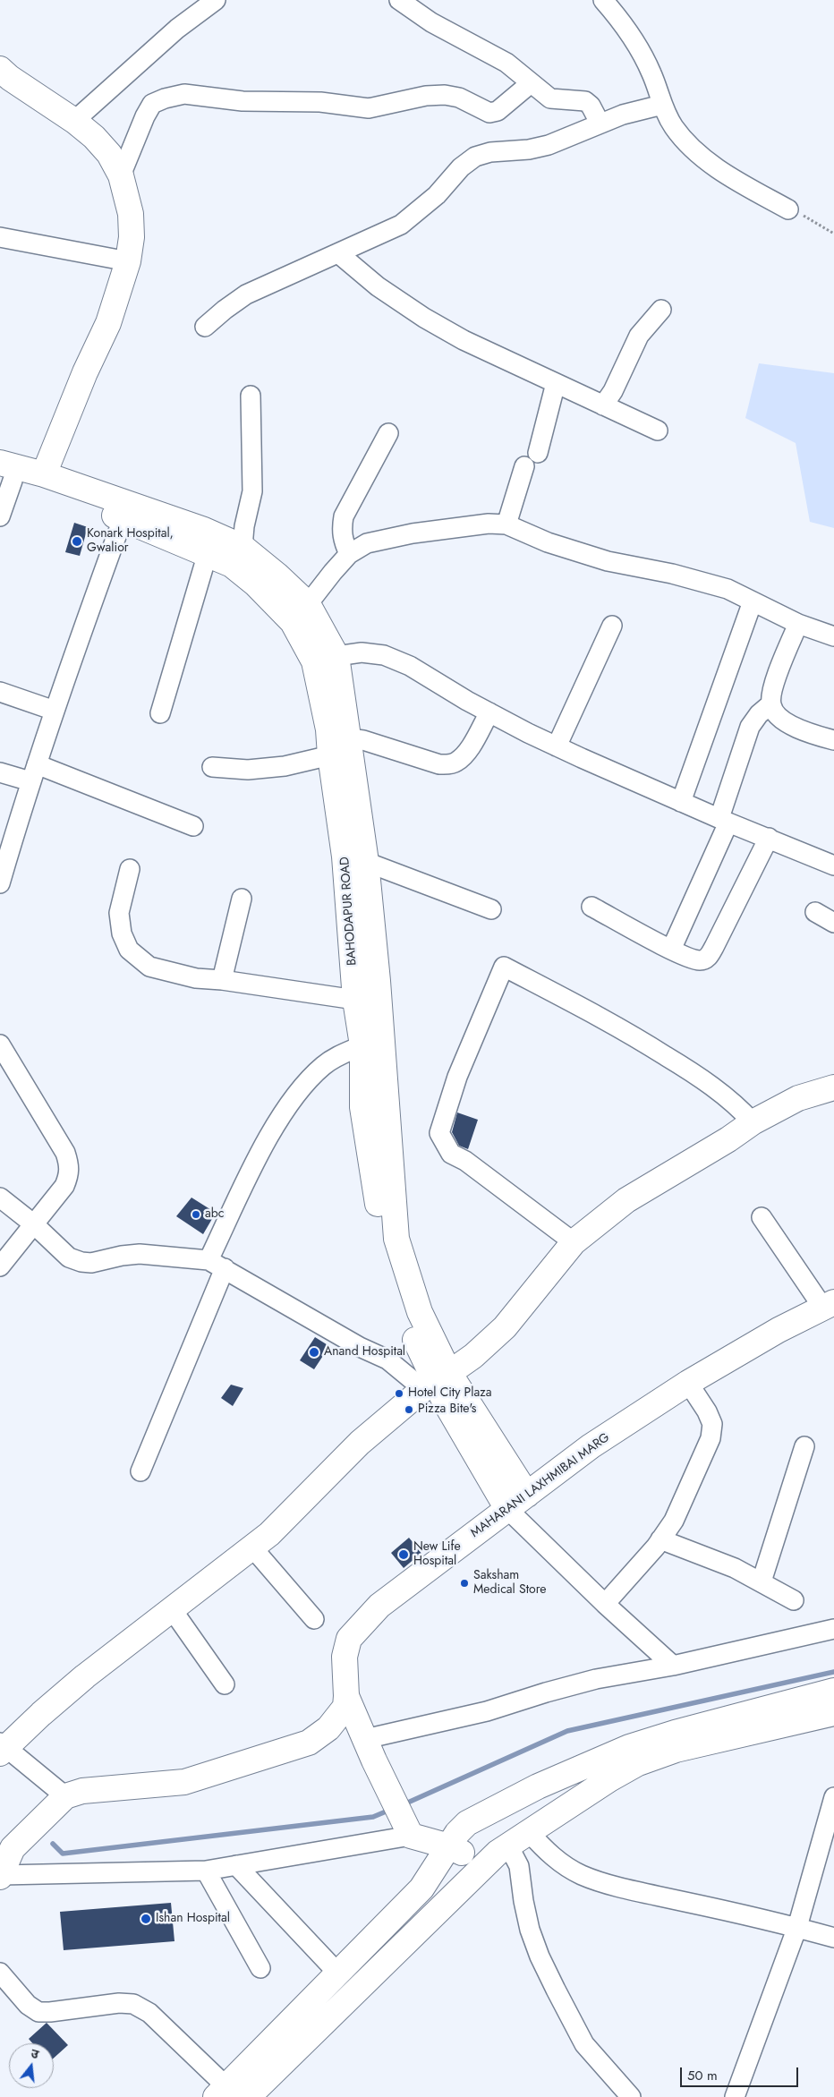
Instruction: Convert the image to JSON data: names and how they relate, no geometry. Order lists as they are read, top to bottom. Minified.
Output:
{"streets":{"main road":["BAHODAPUR ROAD","MAHARANI LAXHMIBAI MARG"]},"places":["Konark Hospital, Gwalior","abc","Anand Hospital","Hotel City Plaza","Pizza Bite's","New Life Hospital","Saksham Medical Store","Ishan Hospital"],"scale_bar":"50 m","north":"top"}
